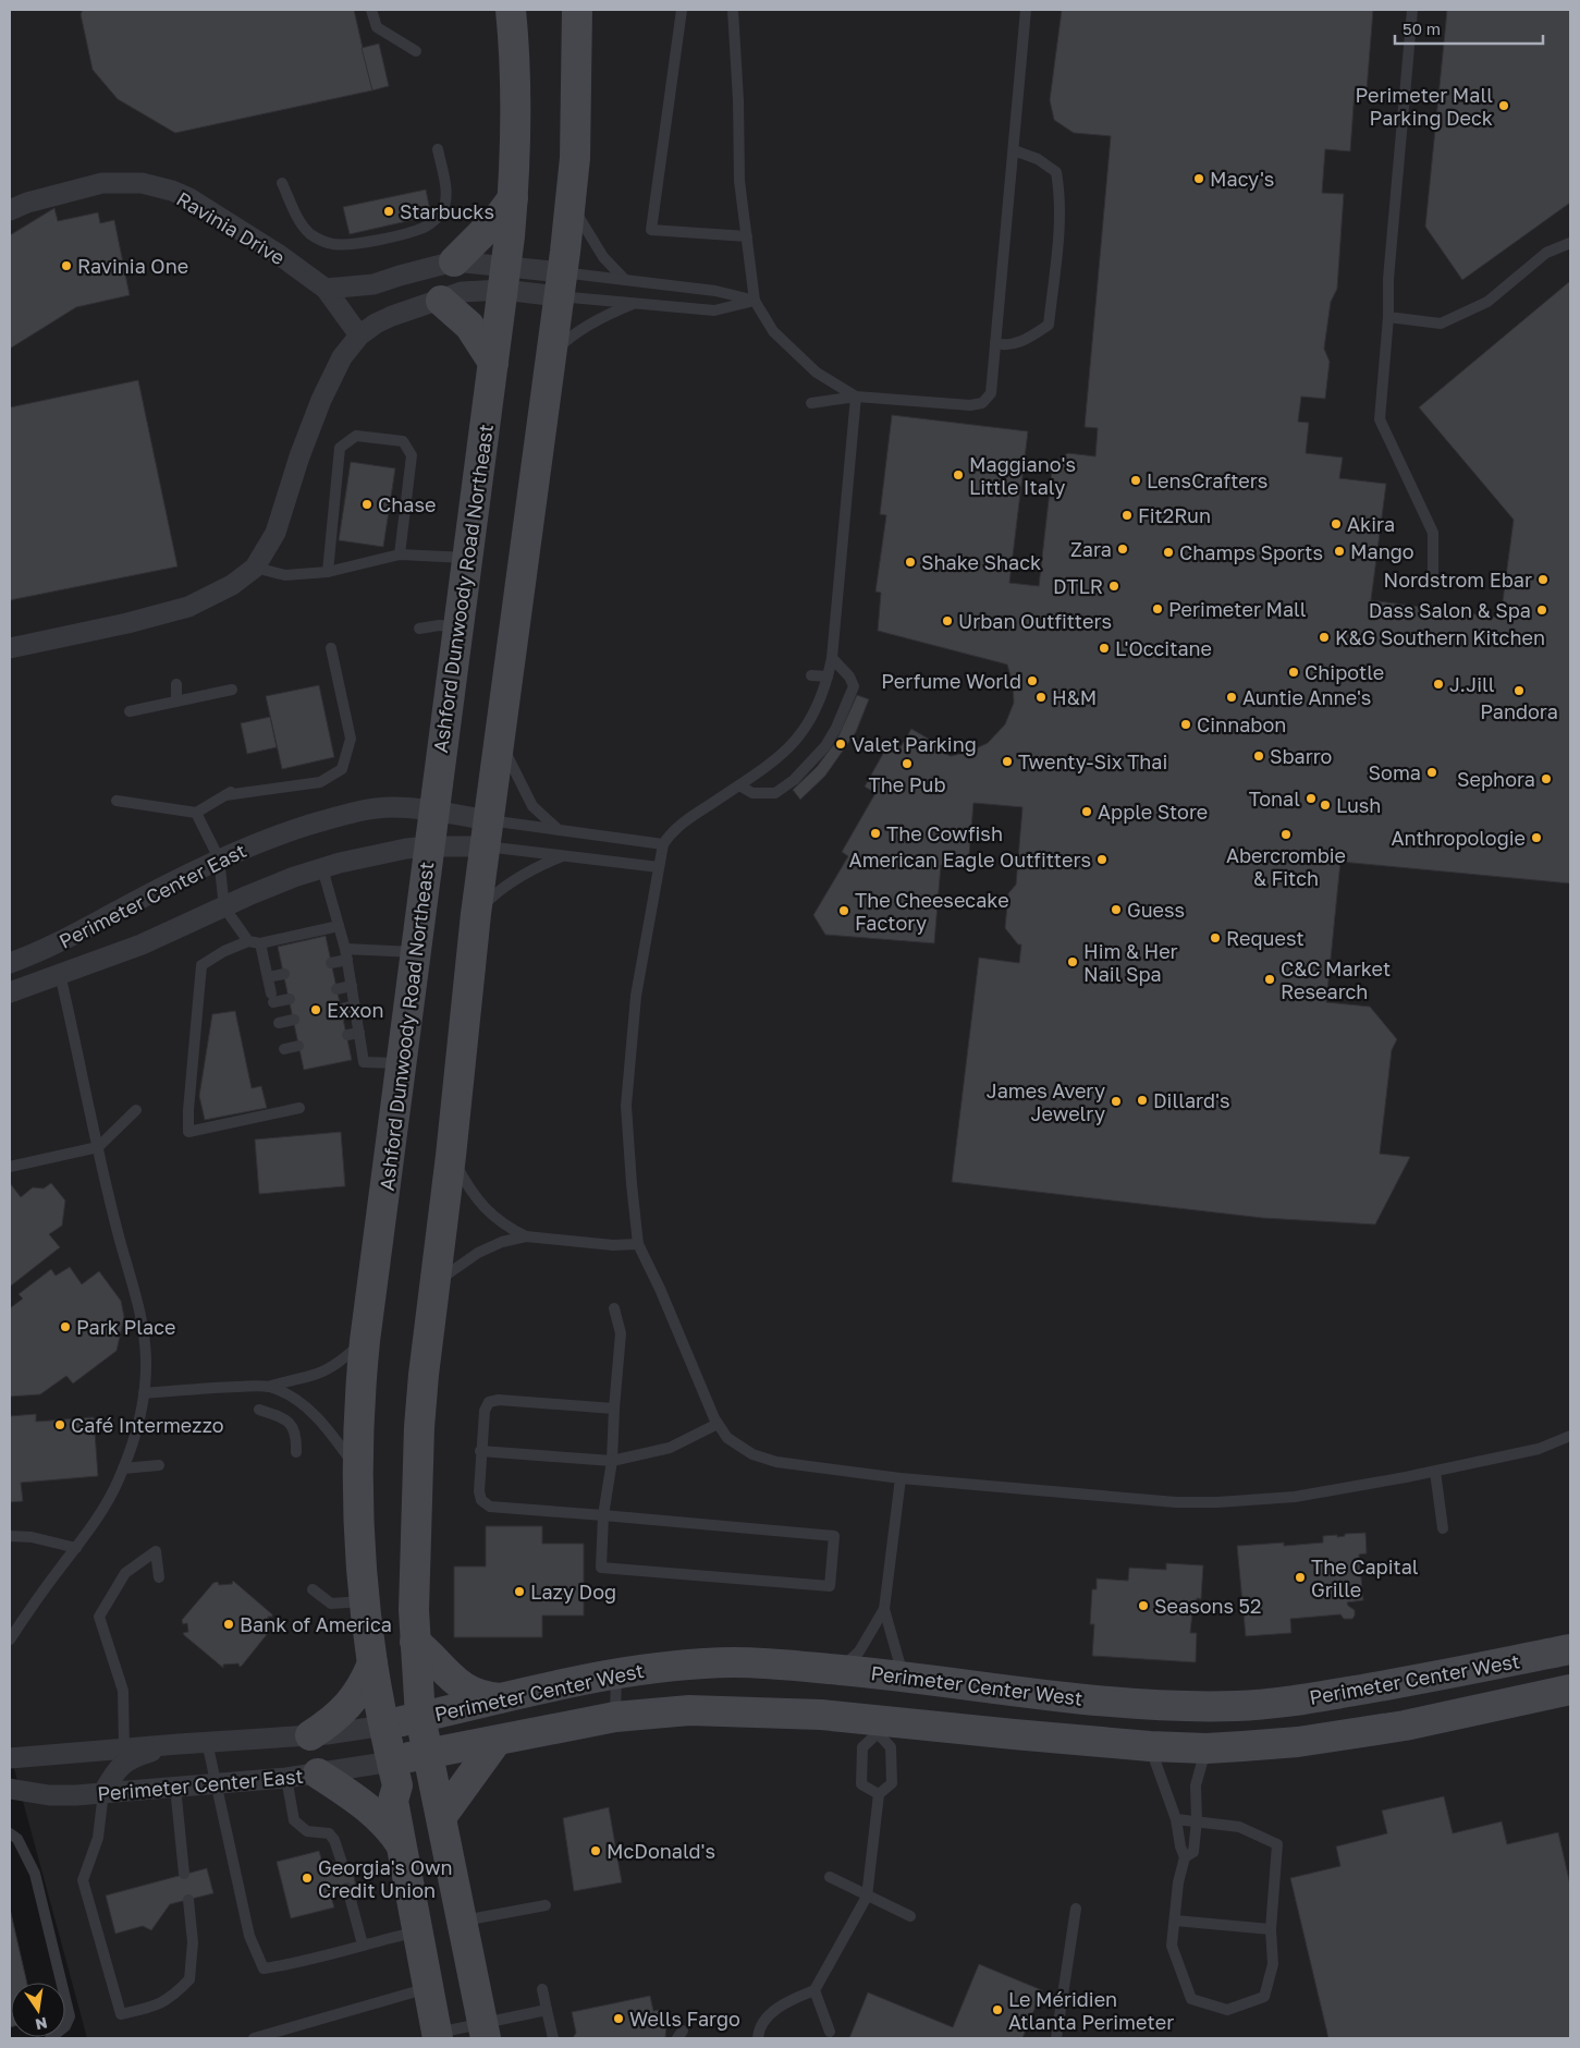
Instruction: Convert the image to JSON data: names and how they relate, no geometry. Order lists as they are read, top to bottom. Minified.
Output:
{"streets":{"main road":["Ashford Dunwoody Road Northeast","Perimeter Center West"],"street":["Ravinia Drive","Perimeter Center East"]},"crossings":[["Ashford Dunwoody Road Northeast","Perimeter Center East"],["Ashford Dunwoody Road Northeast","Perimeter Center West"],["Perimeter Center East","Perimeter Center West"]],"places":["Perimeter Mall Parking Deck","Macy's","Starbucks","Ravinia One","Maggiano's Little Italy","LensCrafters","Chase","Fit2Run","Akira","Zara","Mango","Champs Sports","Shake Shack","Nordstrom Ebar","DTLR","Perimeter Mall","Dass Salon & Spa","Urban Outfitters","K&G Southern Kitchen","L'Occitane","Chipotle","Perfume World","J.Jill","Pandora","H&M","Auntie Anne's","Cinnabon","Valet Parking","Sbarro","Twenty-Six Thai","The Pub","Soma","Sephora","Tonal","Lush","Apple Store","The Cowfish","Abercrombie & Fitch","Anthropologie","American Eagle Outfitters","Guess","The Cheesecake Factory","Request","Him & Her Nail Spa","C&C Market Research","Exxon","Dillard's","James Avery Jewelry","Park Place","Café Intermezzo","The Capital Grille","Lazy Dog","Seasons 52","Bank of America","McDonald's","Georgia's Own Credit Union","Le Méridien Atlanta Perimeter","Wells Fargo"],"scale_bar":"50 m","north":"bottom"}
